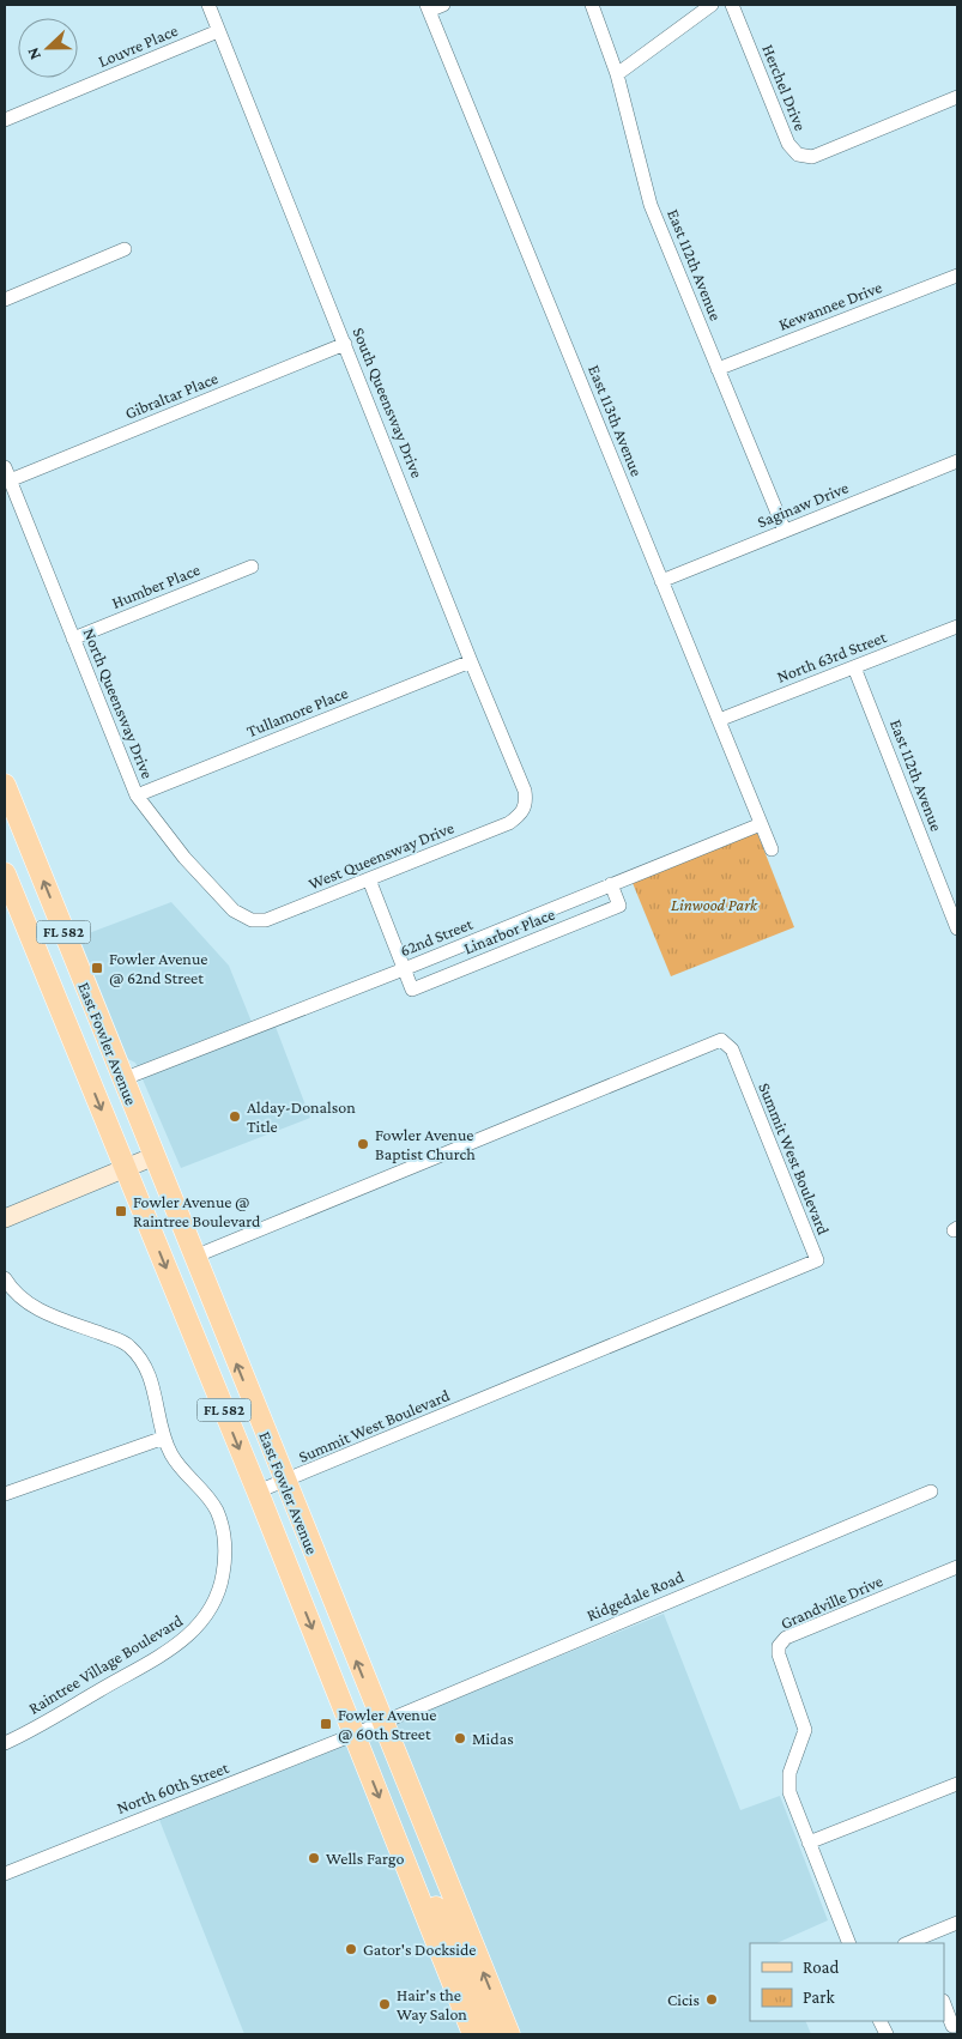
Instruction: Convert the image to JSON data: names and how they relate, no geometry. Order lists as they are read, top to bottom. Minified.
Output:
{"streets":{"main road":["FL 582","East Fowler Avenue"],"street":["Louvre Place","Herchel Drive","East 112th Avenue","Kewannee Drive","Gibraltar Place","South Queensway Drive","East 113th Avenue","Saginaw Drive","Humber Place","North 63rd Street","North Queensway Drive","Tullamore Place","West Queensway Drive","Linarbor Place","62nd Street","Summit West Boulevard","Ridgedale Road","Grandville Drive","Raintree Village Boulevard","North 60th Street"]},"crossings":[["Louvre Place","South Queensway Drive"],["East 112th Avenue","Kewannee Drive"],["East 112th Avenue","Saginaw Drive"],["East 112th Avenue","North 63rd Street"],["Gibraltar Place","South Queensway Drive"],["Gibraltar Place","North Queensway Drive"],["South Queensway Drive","Tullamore Place"],["South Queensway Drive","West Queensway Drive"],["East 113th Avenue","Saginaw Drive"],["East 113th Avenue","North 63rd Street"],["East 113th Avenue","62nd Street"],["Humber Place","North Queensway Drive"],["North Queensway Drive","Tullamore Place"],["North Queensway Drive","West Queensway Drive"],["Linarbor Place","62nd Street"],["62nd Street","East Fowler Avenue"],["East Fowler Avenue","Summit West Boulevard"],["East Fowler Avenue","Ridgedale Road"],["East Fowler Avenue","North 60th Street"],["Ridgedale Road","North 60th Street"]],"parks":["Linwood Park"],"places":{"transit":["Fowler Avenue @ 62nd Street","Fowler Avenue @ Raintree Boulevard","Fowler Avenue @ 60th Street"],"other":["Alday-Donalson Title","Fowler Avenue Baptist Church","Midas","Wells Fargo","Gator's Dockside","Cicis","Hair's the Way Salon"]},"legend":["Road","Park"],"north":"left"}
